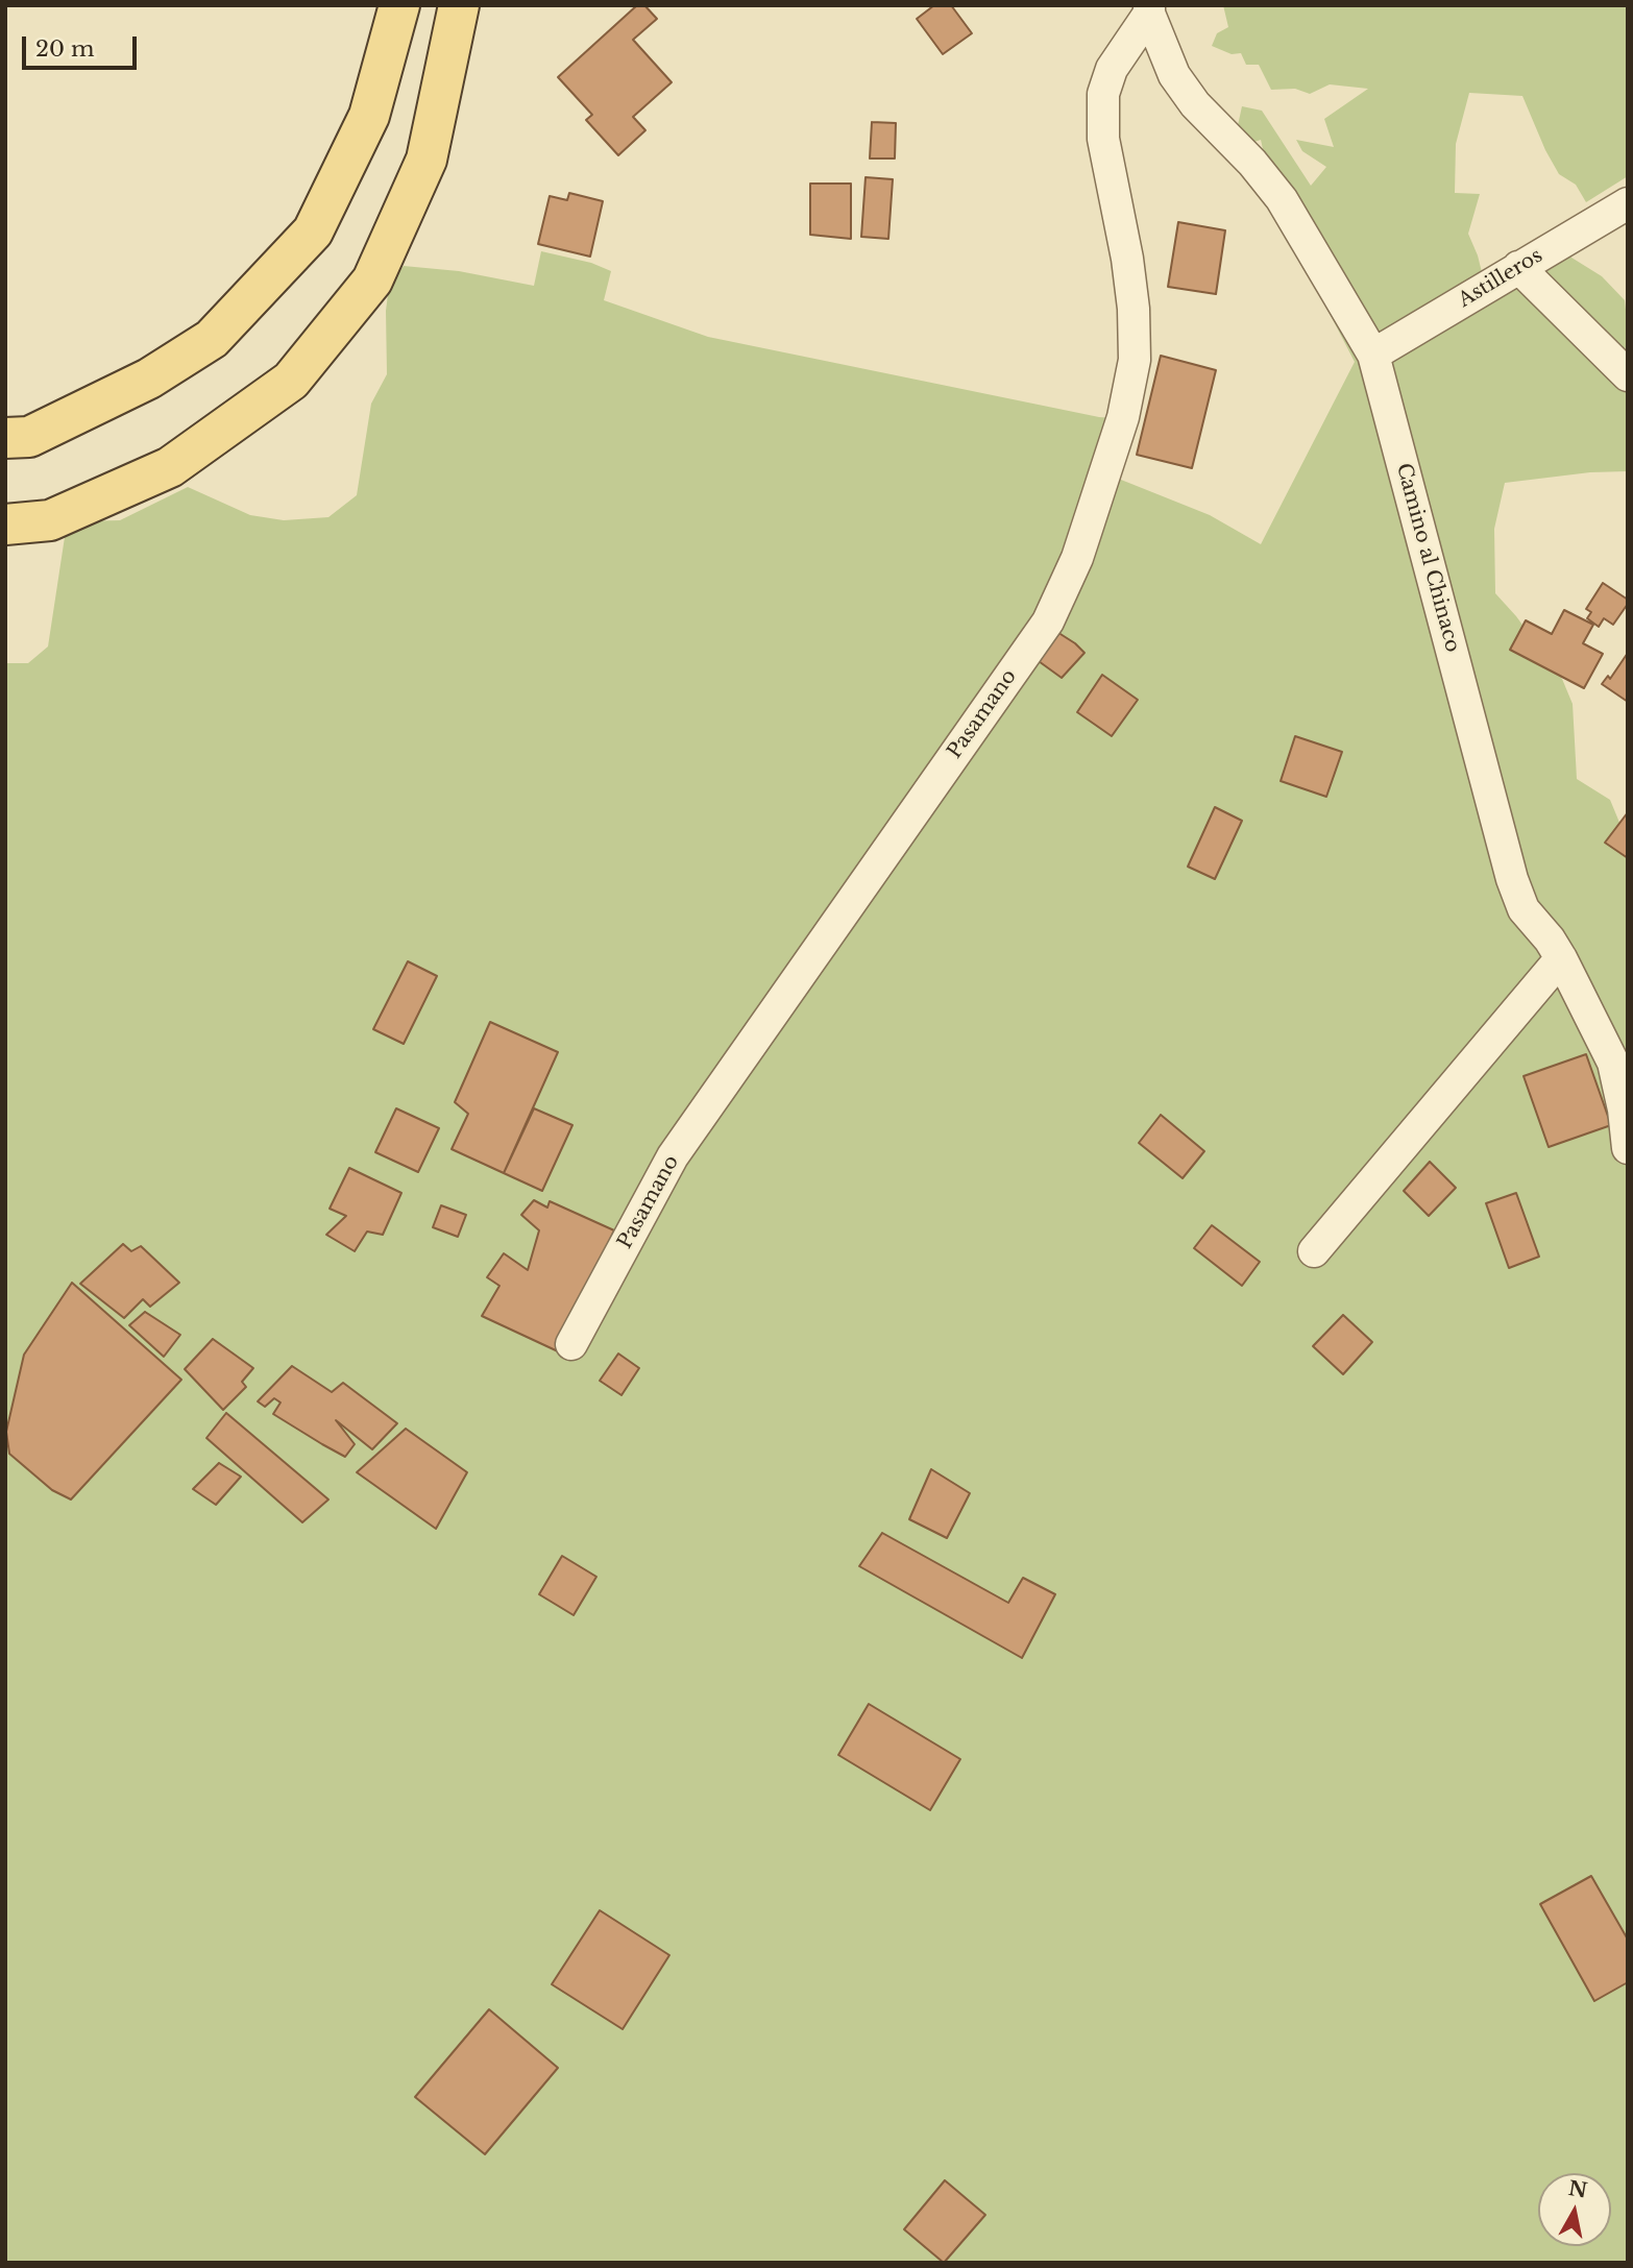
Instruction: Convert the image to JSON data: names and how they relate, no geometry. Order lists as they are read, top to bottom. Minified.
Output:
{"streets":{"street":["Astilleros","Camino al Chinaco","Pasamano"]},"crossings":[["Astilleros","Camino al Chinaco"],["Camino al Chinaco","Pasamano"]],"scale_bar":"20 m","north":"top"}
